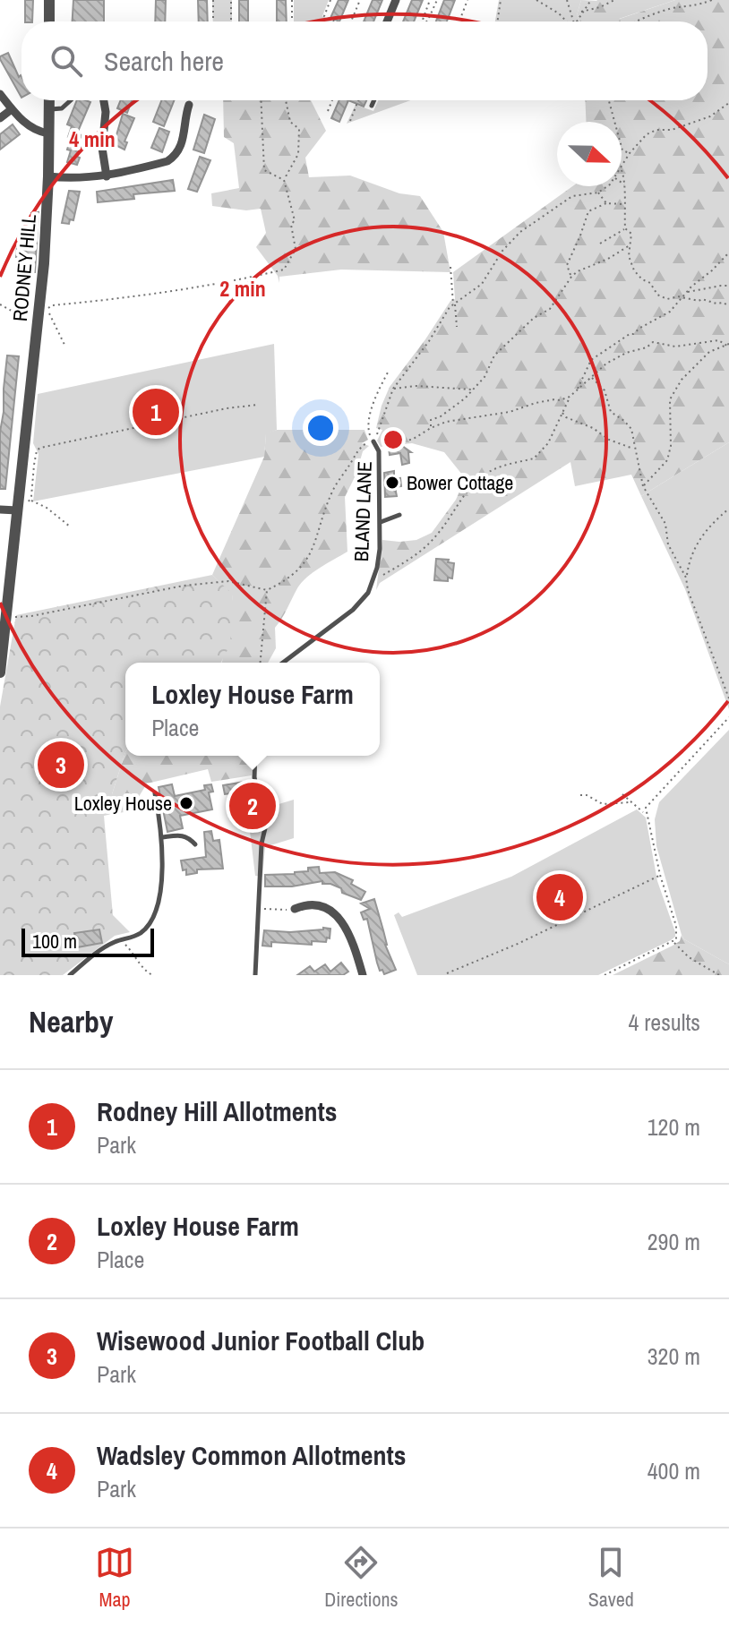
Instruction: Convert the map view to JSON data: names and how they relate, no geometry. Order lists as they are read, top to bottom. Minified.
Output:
{"streets":{"street":["RODNEY HILL"],"lane":["BLAND LANE"]},"places":["Bower Cottage","Loxley House"],"scale_bar":"100 m","north":"right","page":{"search":"Search here","pins":["1","3","2","4"],"popup":["Loxley House Farm","Place"],"scale":"100 m","heading":["Nearby","4 results"],"list":[{"mark":"1","name":"Rodney Hill Allotments","note":"Park","value":"120 m"},{"mark":"2","name":"Loxley House Farm","note":"Place","value":"290 m"},{"mark":"3","name":"Wisewood Junior Football Club","note":"Park","value":"320 m"},{"mark":"4","name":"Wadsley Common Allotments","note":"Park","value":"400 m"}],"nav":["Map","Directions","Saved"]},"rings":["4 min","2 min"]}
